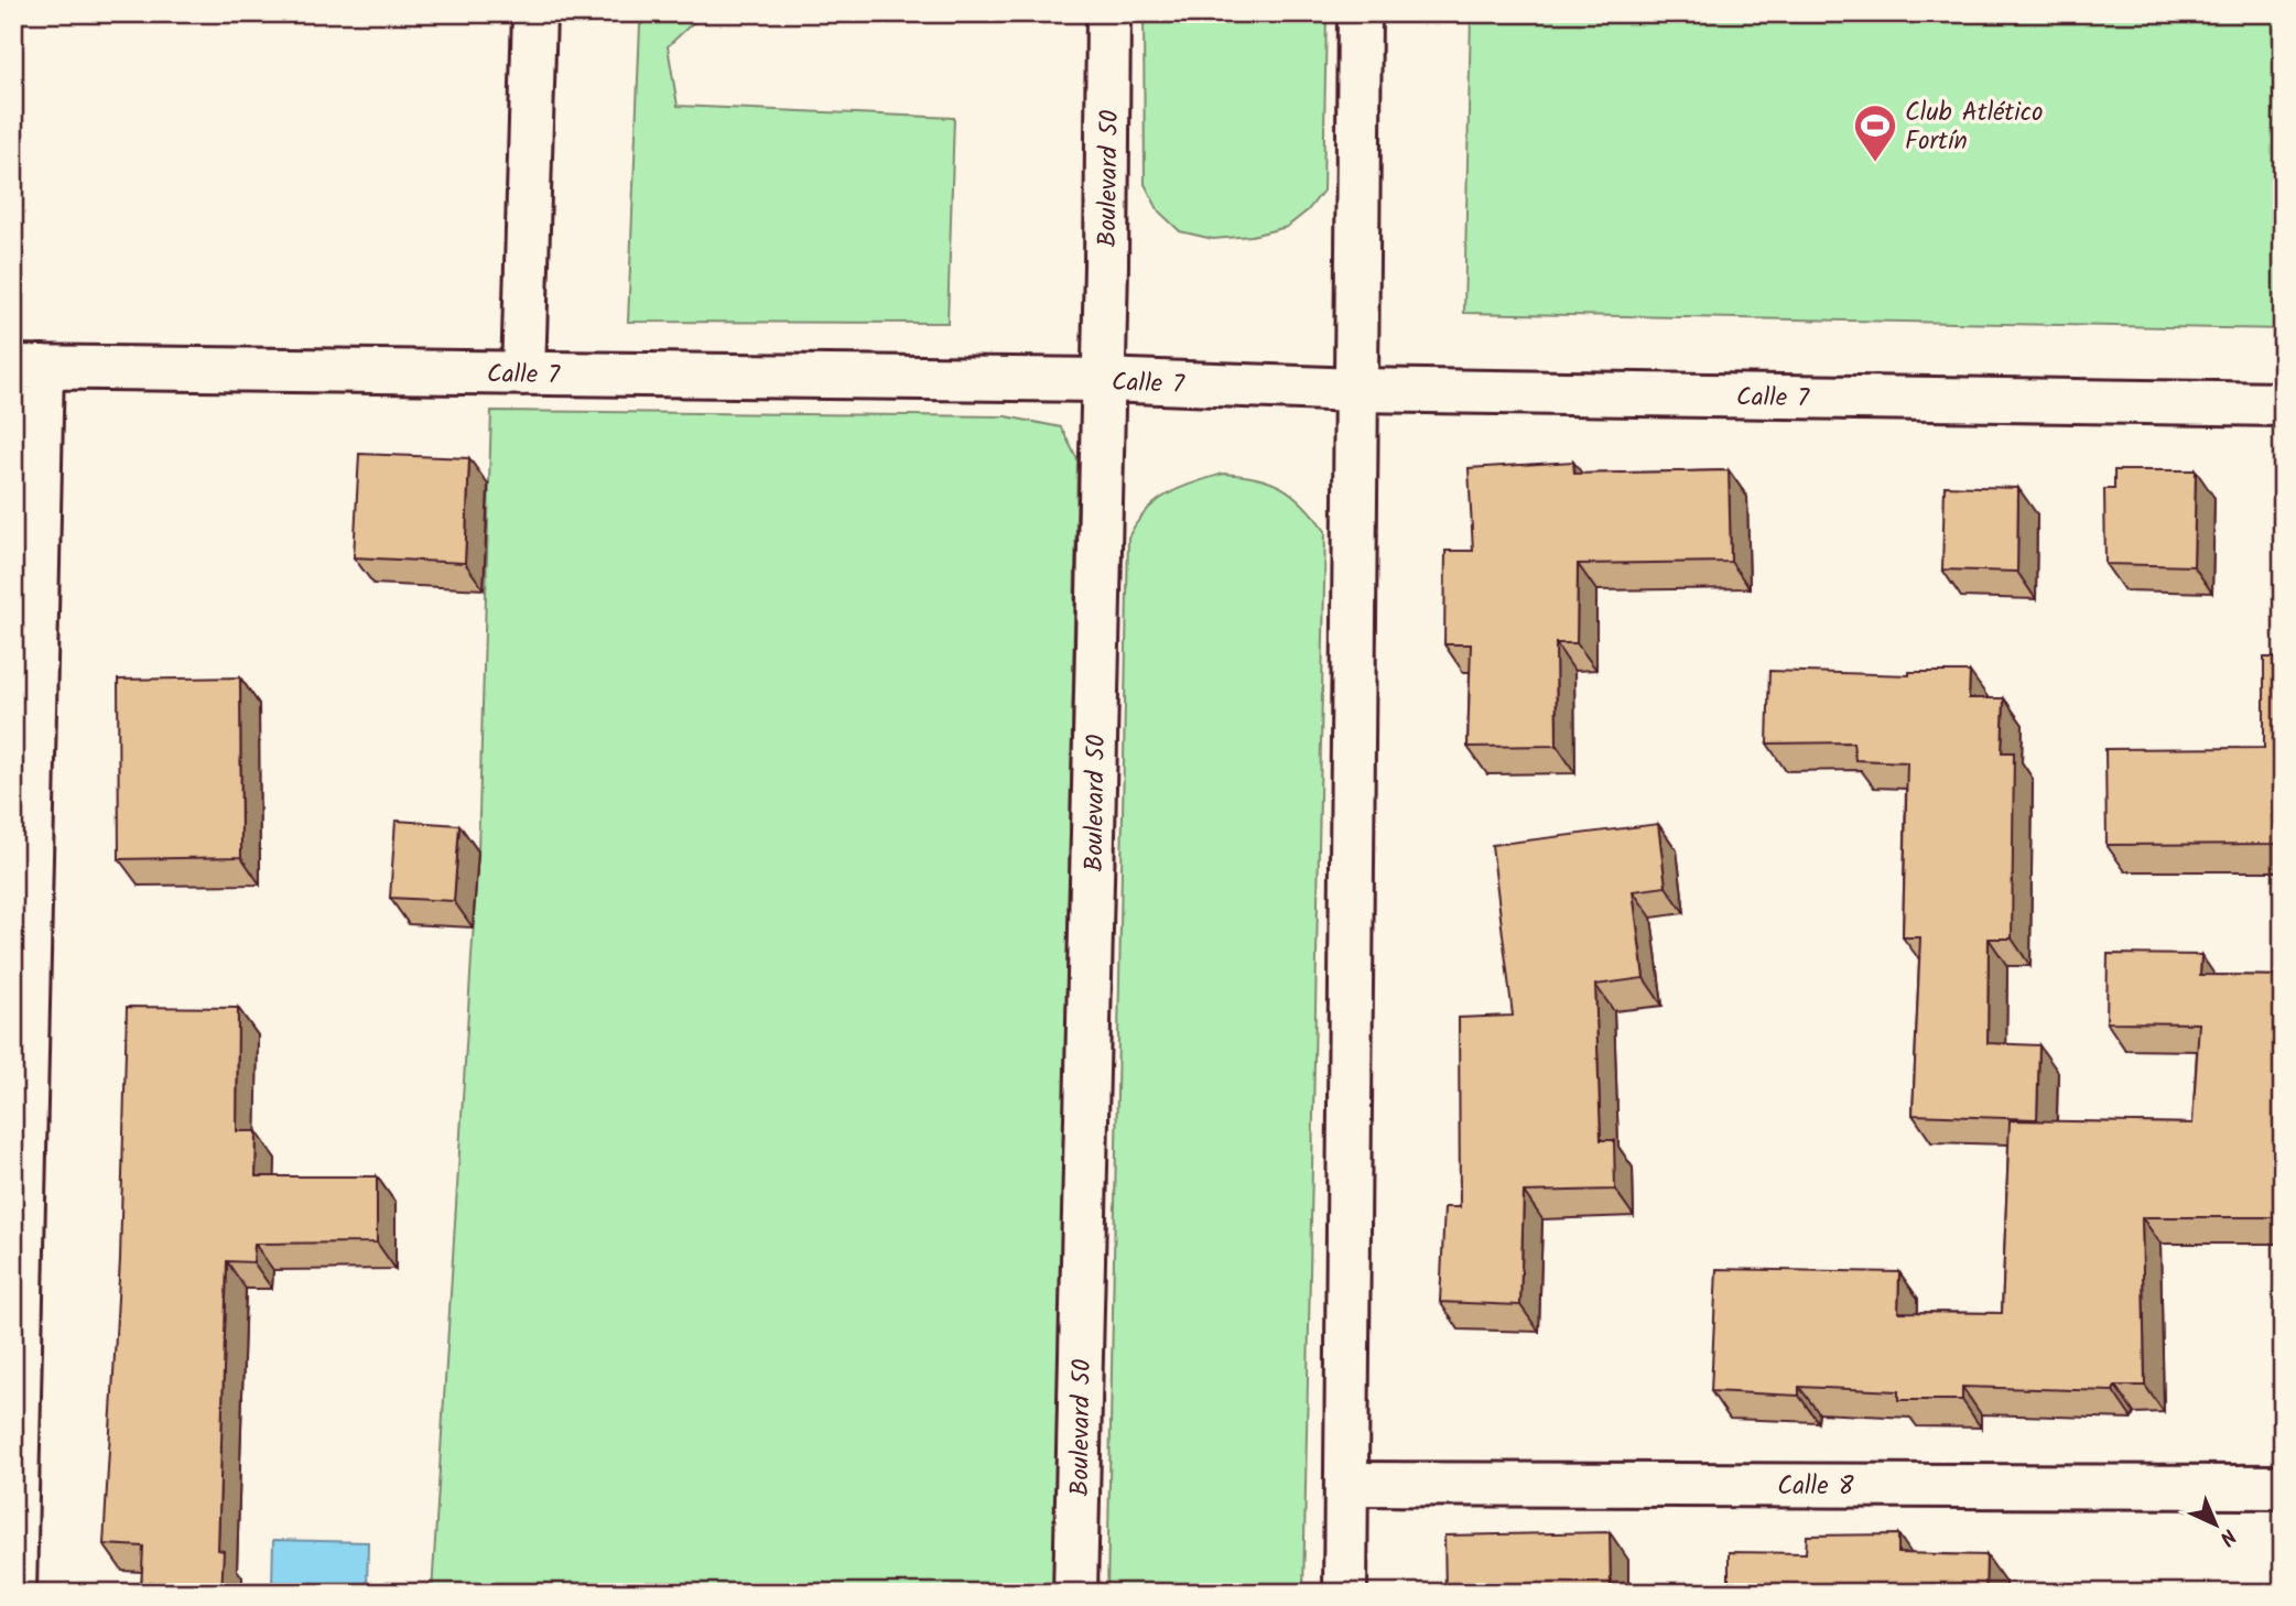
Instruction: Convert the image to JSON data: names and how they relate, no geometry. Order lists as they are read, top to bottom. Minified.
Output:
{"streets":{"street":["Boulevard 50","Calle 7","Calle 8"]},"crossings":[["Boulevard 50","Calle 7"]],"places":{"sports":["Club Atlético Fortín"]},"north":"bottom right"}
